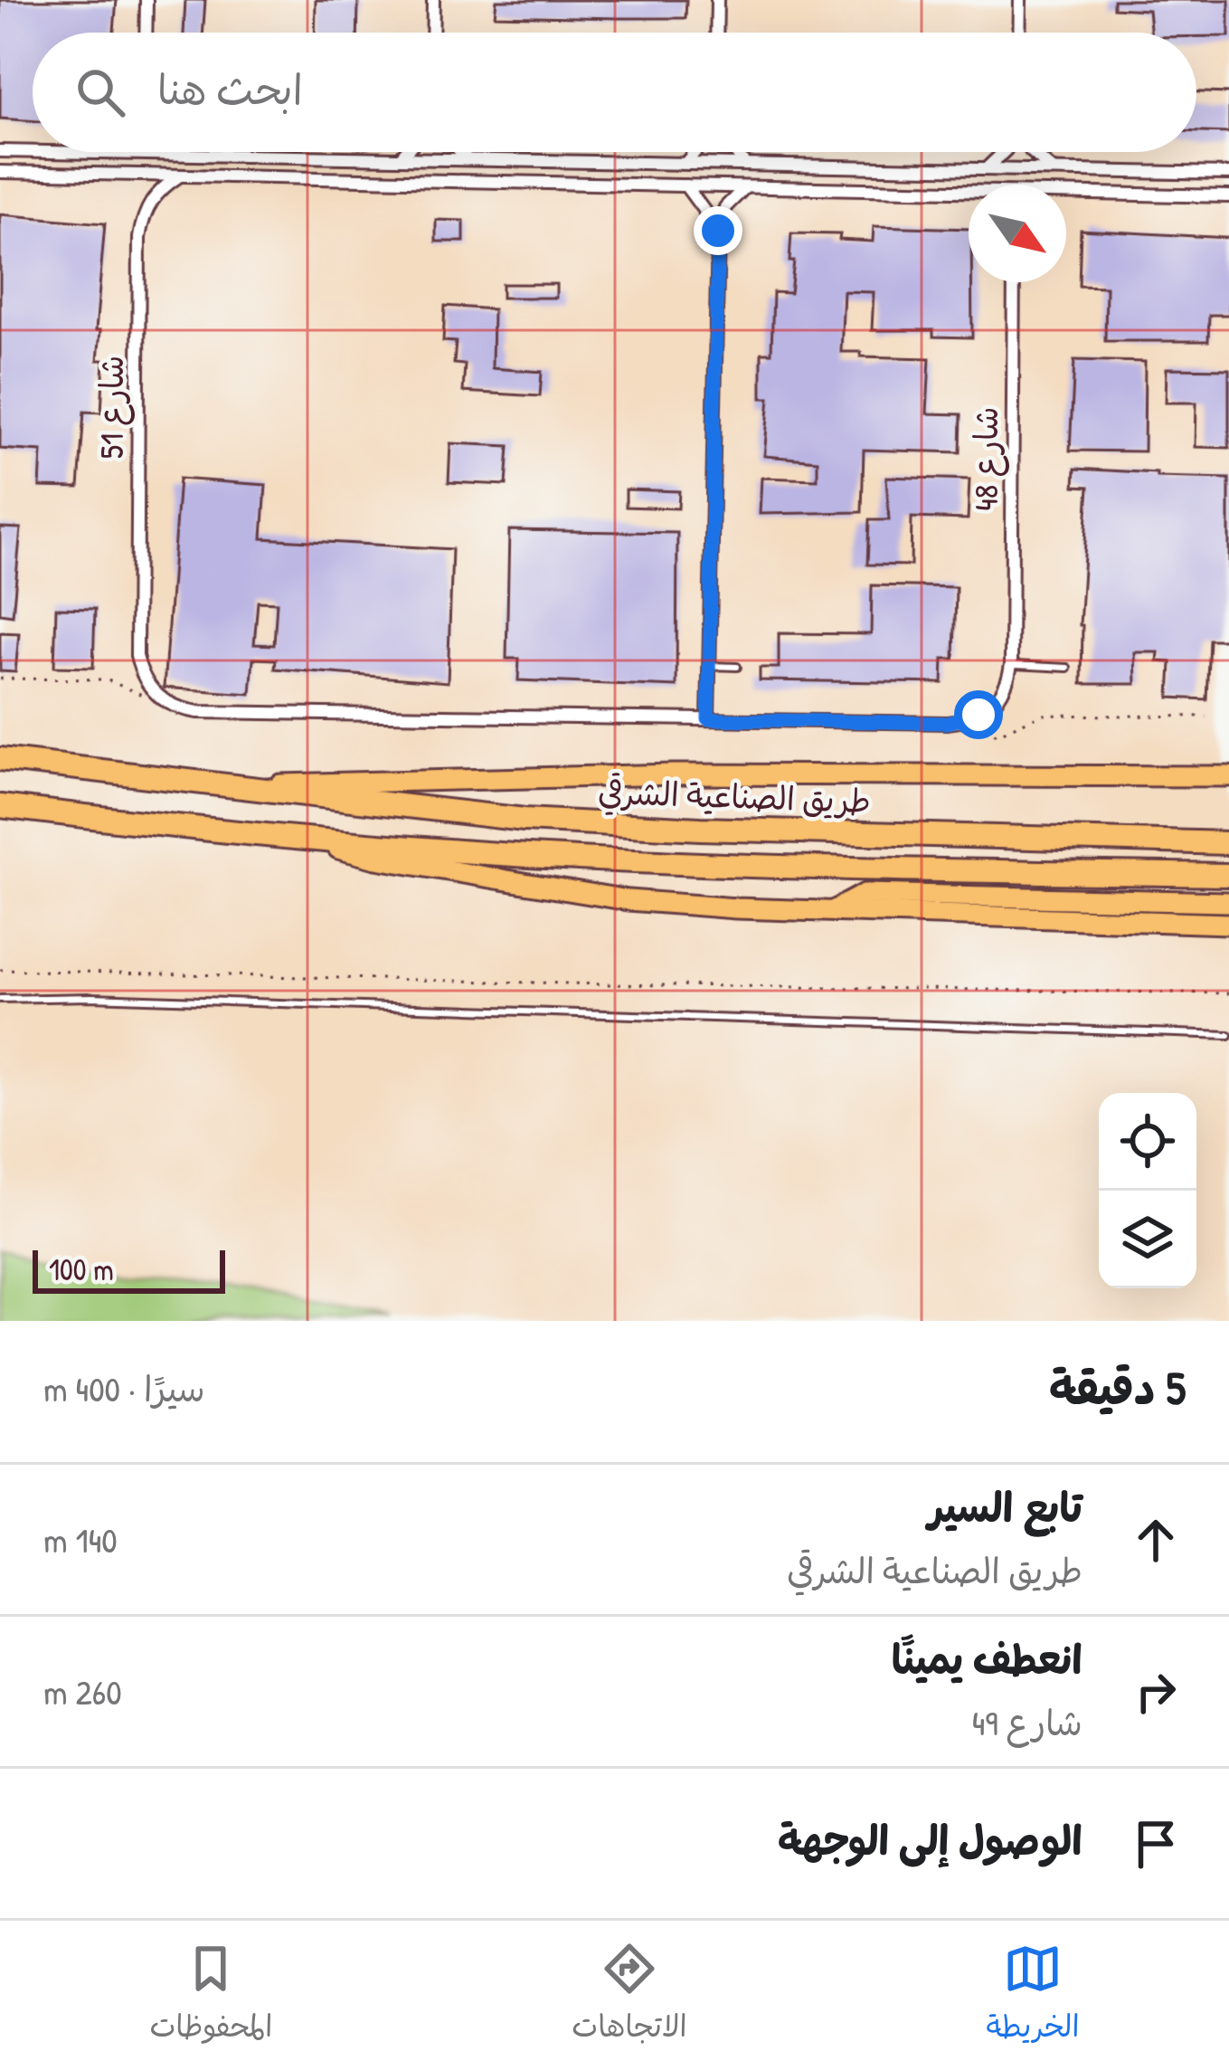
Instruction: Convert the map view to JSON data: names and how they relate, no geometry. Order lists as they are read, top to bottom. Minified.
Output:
{"streets":{"highway":["طريق الصناعية الشرقي"],"street":["شارع 51","شارع 48"]},"scale_bar":"100 m","north":"bottom right","page":{"search":"ابحث هنا","scale":"100 m","heading":["5 دقيقة","سيرًا · 400 m"],"list":[["تابع السير","طريق الصناعية الشرقي","140 m"],["انعطف يمينًا","شارع 49","260 m"],"الوصول إلى الوجهة"],"nav":["الخريطة","الاتجاهات","المحفوظات"]}}
